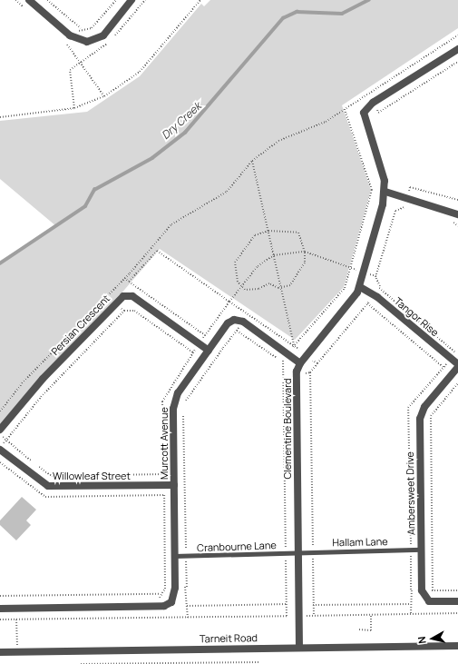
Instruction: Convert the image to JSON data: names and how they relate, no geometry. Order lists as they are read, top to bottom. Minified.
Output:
{"streets":{"street":["Tangor Rise","Persian Crescent","Clementine Boulevard","Murcott Avenue","Willowleaf Street","Ambersweet Drive","Tarneit Road"],"lane":["Hallam Lane","Cranbourne Lane"]},"crossings":[["Tangor Rise","Clementine Boulevard"],["Persian Crescent","Murcott Avenue"],["Clementine Boulevard","Hallam Lane"],["Clementine Boulevard","Cranbourne Lane"],["Clementine Boulevard","Tarneit Road"],["Murcott Avenue","Willowleaf Street"],["Murcott Avenue","Cranbourne Lane"],["Ambersweet Drive","Hallam Lane"],["Hallam Lane","Cranbourne Lane"]],"water":["Dry Creek"],"north":"left"}
